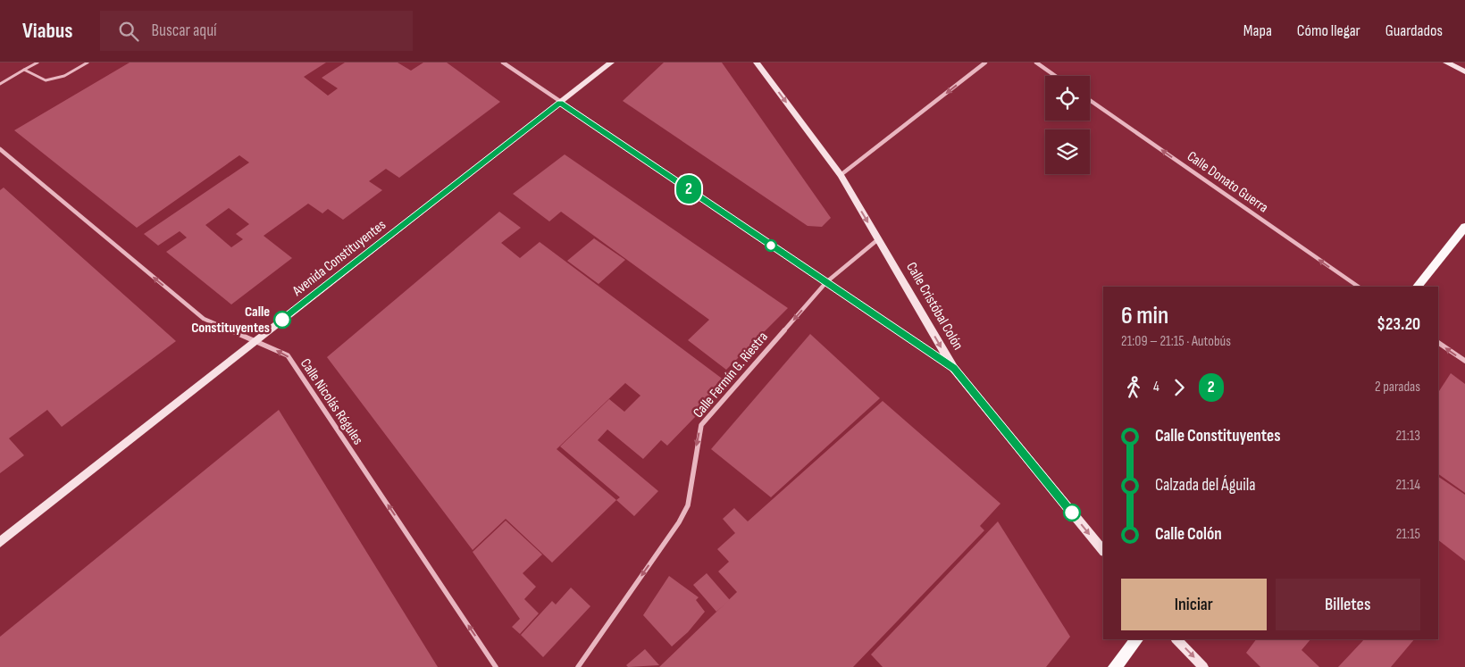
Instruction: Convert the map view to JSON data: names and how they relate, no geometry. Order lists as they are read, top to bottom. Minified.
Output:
{"streets":{"street":["Calle Donato Guerra","Avenida Constituyentes","Calle Cristóbal Colón","Calle Fermín G. Riestra","Calle Nicolás Régules"]},"crossings":[["Avenida Constituyentes","Calle Nicolás Régules"],["Calle Cristóbal Colón","Calle Fermín G. Riestra"]],"one_way":["Calle Donato Guerra","Calle Fermín G. Riestra","Calle Nicolás Régules"],"places":["Calle Constituyentes"],"lines":["bus line 2"],"page":{"header":"Viabus","search":"Buscar aquí","nav":["Mapa","Cómo llegar","Guardados"],"on_map":"2","heading":["6 min","21:09 – 21:15 · Autobús","$23.20"],"legs":["4","2","2 paradas"],"list":[{"name":"Calle Constituyentes","value":"21:13"},{"name":"Calzada del Águila","value":"21:14"},{"name":"Calle Colón","value":"21:15"}],"buttons":["Iniciar","Billetes"]}}
